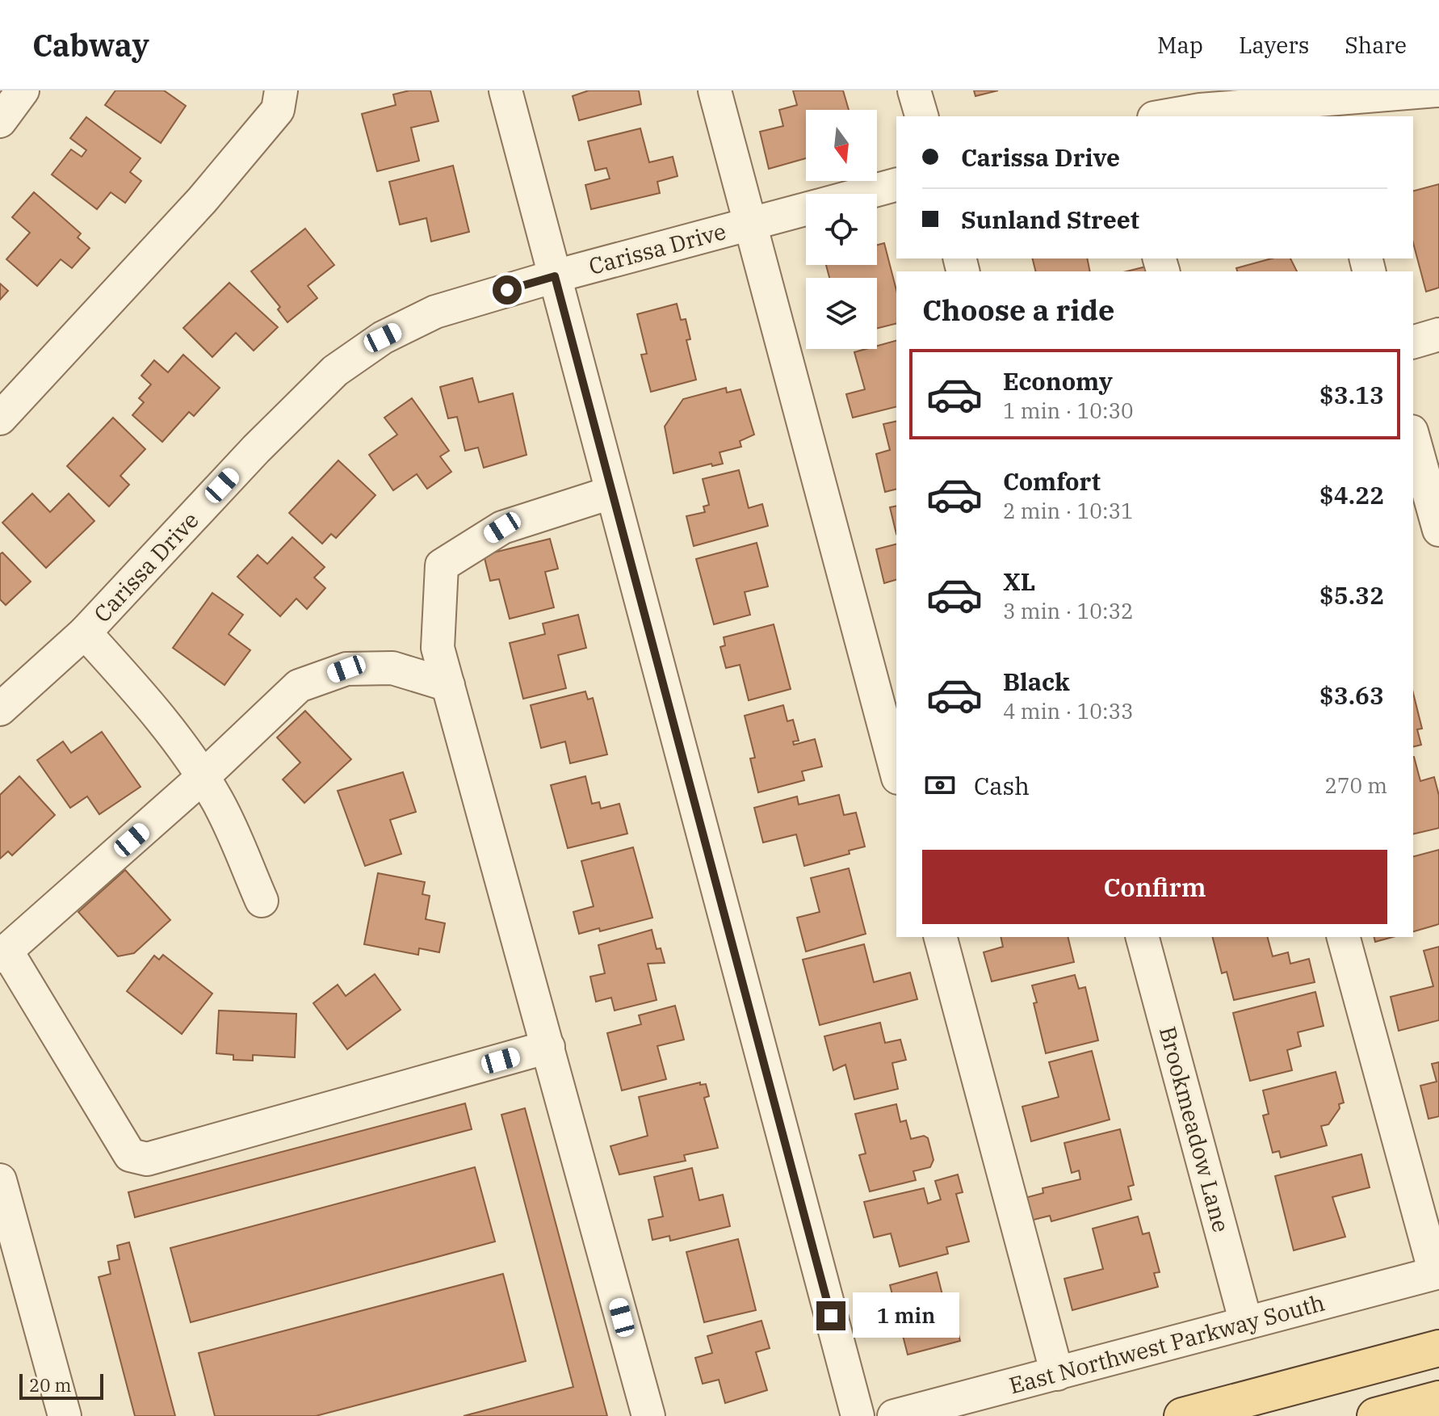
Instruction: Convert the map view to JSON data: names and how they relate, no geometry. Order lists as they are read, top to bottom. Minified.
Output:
{"streets":{"street":["Carissa Drive","Brookmeadow Lane","East Northwest Parkway South"]},"crossings":[["Brookmeadow Lane","East Northwest Parkway South"]],"scale_bar":"20 m","north":"bottom","page":{"header":"Cabway","nav":["Map","Layers","Share"],"banner":["Carissa Drive","Sunland Street"],"heading":"Choose a ride","list":[{"name":"Economy","note":"1 min · 10:30","value":"$3.13"},{"name":"Comfort","note":"2 min · 10:31","value":"$4.22"},{"name":"XL","note":"3 min · 10:32","value":"$5.32"},{"name":"Black","note":"4 min · 10:33","value":"$3.63"}],"pay":["Cash","270 m"],"buttons":"Confirm","bubble":"1 min","scale":"20 m"}}
